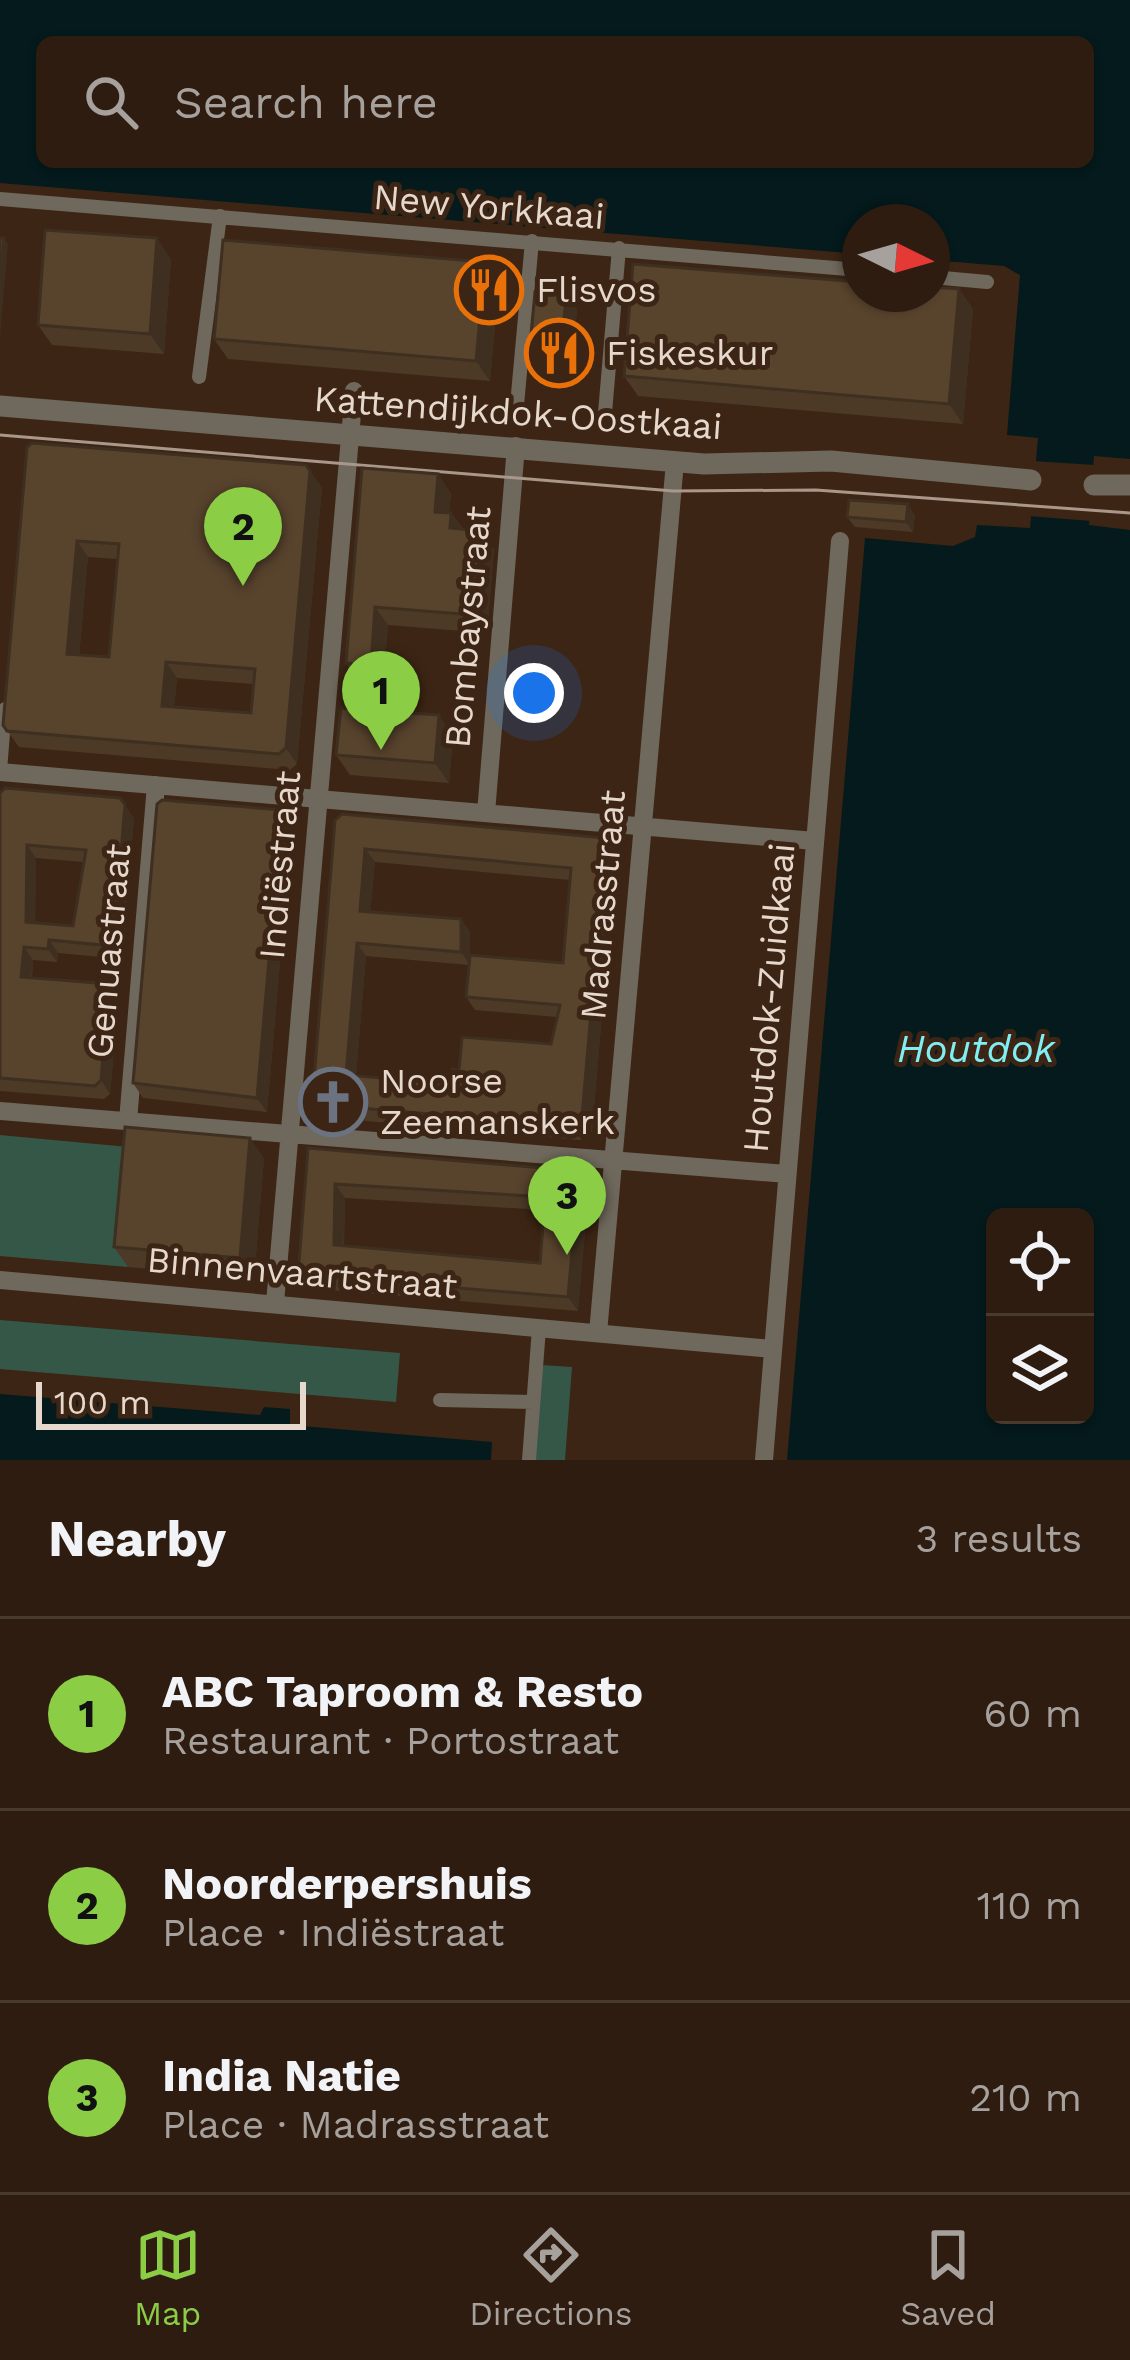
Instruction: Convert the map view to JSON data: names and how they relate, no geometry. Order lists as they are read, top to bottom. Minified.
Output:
{"streets":{"street":["New Yorkkaai","Kattendijkdok-Oostkaai","Bombaystraat","Indiëstraat","Madrasstraat","Genuastraat","Houtdok-Zuidkaai","Binnenvaartstraat"]},"crossings":[["Kattendijkdok-Oostkaai","Bombaystraat"],["Kattendijkdok-Oostkaai","Indiëstraat"],["Kattendijkdok-Oostkaai","Madrasstraat"],["Indiëstraat","Binnenvaartstraat"],["Madrasstraat","Binnenvaartstraat"],["Houtdok-Zuidkaai","Binnenvaartstraat"]],"water":["Houtdok"],"places":{"restaurant":["Flisvos","Fiskeskur"],"church":["Noorse Zeemanskerk"]},"scale_bar":"100 m","north":"right","page":{"search":"Search here","pins":["2","1","3"],"scale":"100 m","heading":["Nearby","3 results"],"list":[{"mark":"1","name":"ABC Taproom & Resto","note":"Restaurant · Portostraat","value":"60 m"},{"mark":"2","name":"Noorderpershuis","note":"Place · Indiëstraat","value":"110 m"},{"mark":"3","name":"India Natie","note":"Place · Madrasstraat","value":"210 m"}],"nav":["Map","Directions","Saved"]}}
